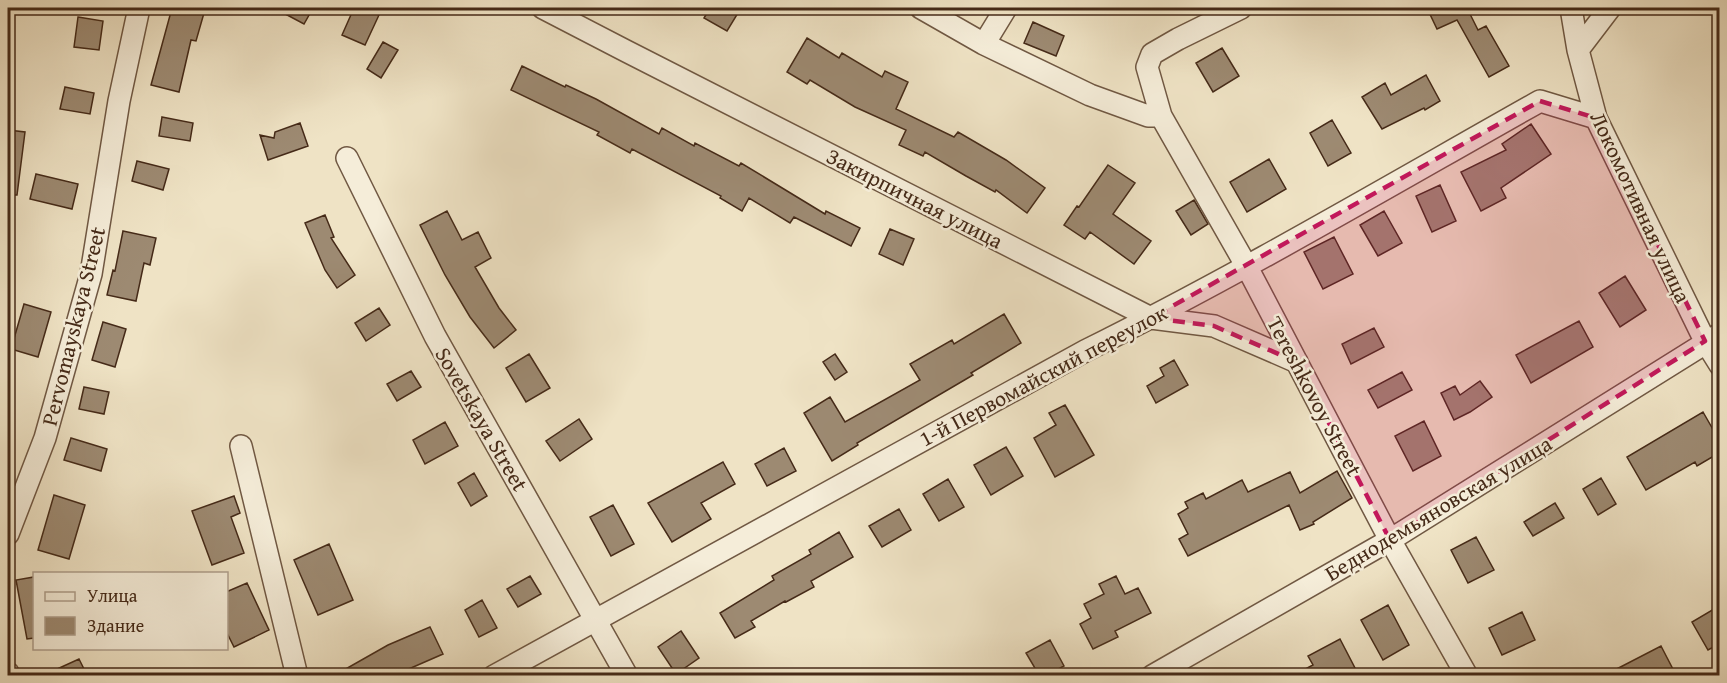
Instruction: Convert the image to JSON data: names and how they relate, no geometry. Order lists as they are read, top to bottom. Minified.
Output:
{"streets":{"street":["Закирпичная улица","Локомотивная улица","Pervomayskaya Street","1-й Первомайский переулок","Tereshkovoy Street","Sovetskaya Street","Беднодемьяновская улица"]},"crossings":[["Закирпичная улица","1-й Первомайский переулок"],["Закирпичная улица","Tereshkovoy Street"],["Локомотивная улица","1-й Первомайский переулок"],["Локомотивная улица","Беднодемьяновская улица"],["1-й Первомайский переулок","Tereshkovoy Street"],["1-й Первомайский переулок","Sovetskaya Street"],["Tereshkovoy Street","Беднодемьяновская улица"]],"legend":["Улица","Здание"]}
